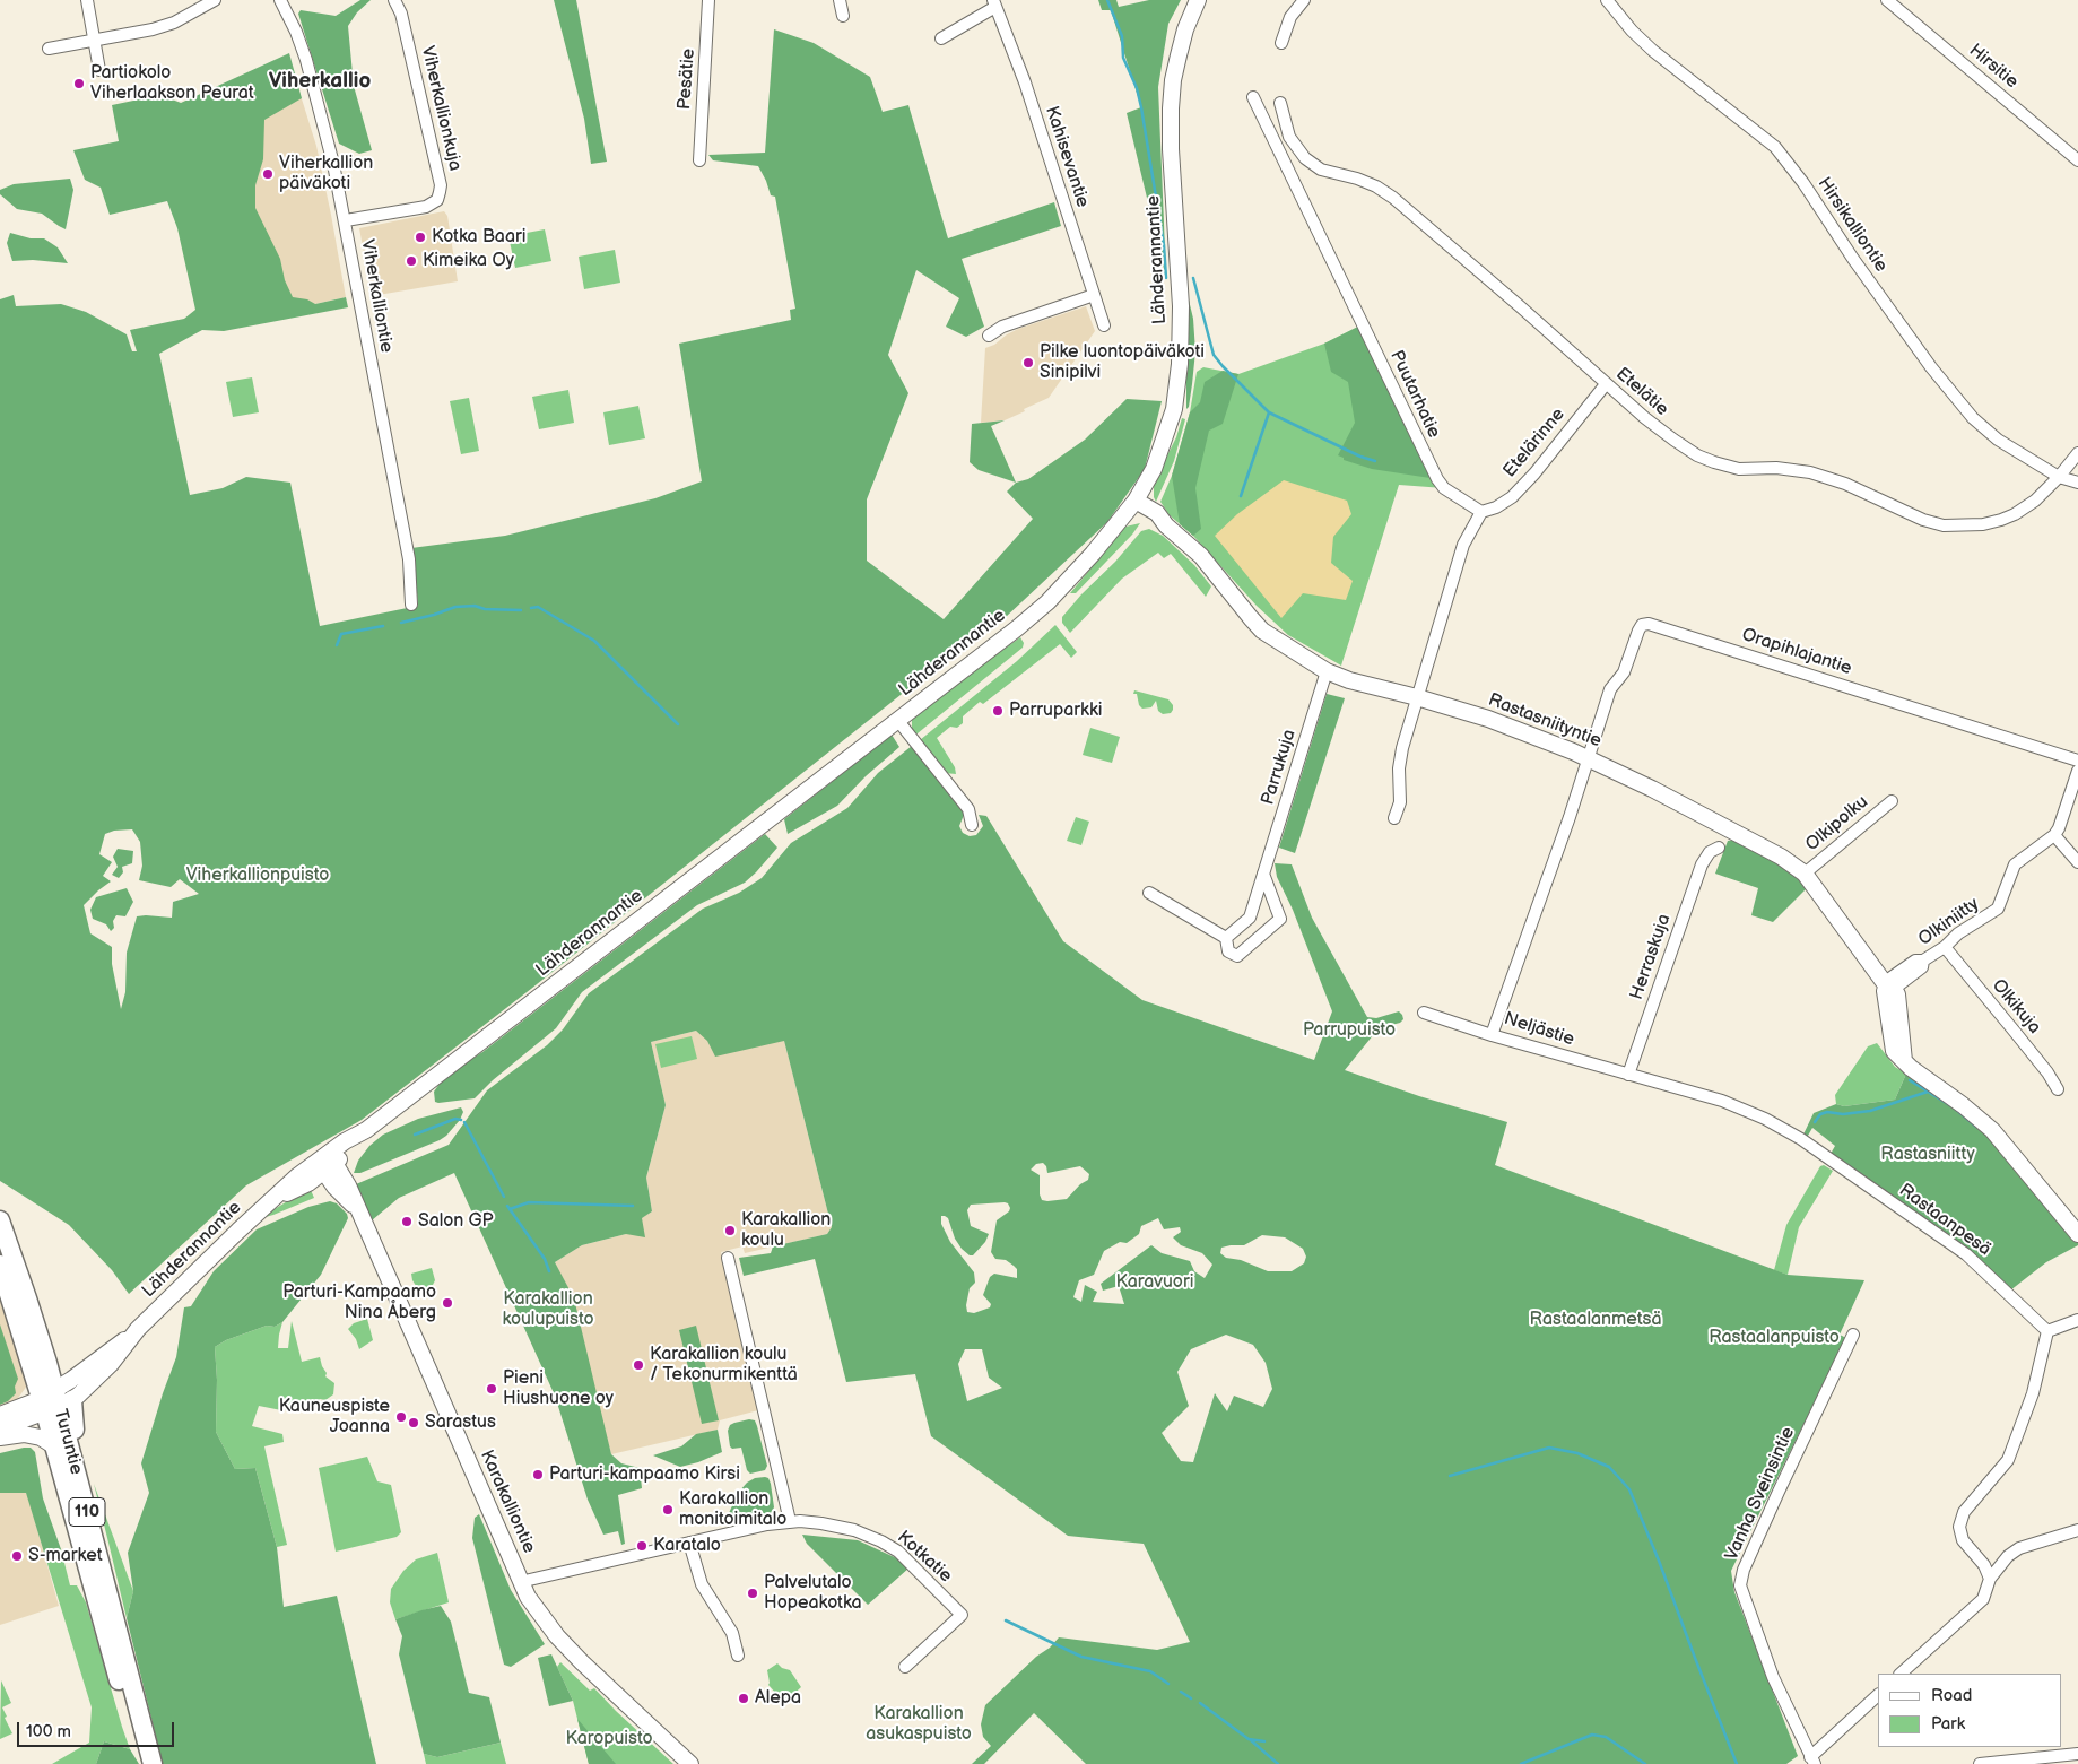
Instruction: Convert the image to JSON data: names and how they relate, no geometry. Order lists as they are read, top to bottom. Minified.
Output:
{"streets":{"main road":["Turuntie","110"],"street":["Hirsitie","Pesätie","Viherkallionkuja","Kahisevantie","Hirsikalliontie","Lähderannantie","Viherkalliontie","Etelätie","Puutarhatie","Etelärinne","Orapihlajantie","Rastasniityntie","Parrukuja","Olkipolku","Olkiniitty","Herraskuja","Olkikuja","Neljästie","Rastaanpesä","Vanha Sveinsintie","Karakalliontie","Kotkatie"]},"crossings":[["Viherkallionkuja","Viherkalliontie"],["Hirsikalliontie","Etelätie"],["Lähderannantie","Rastasniityntie"],["Lähderannantie","Turuntie"],["Lähderannantie","Karakalliontie"],["Etelätie","Etelärinne"],["Puutarhatie","Etelärinne"],["Orapihlajantie","Rastasniityntie"],["Orapihlajantie","Neljästie"],["Rastasniityntie","Parrukuja"],["Rastasniityntie","Olkipolku"],["Rastasniityntie","Olkiniitty"],["Rastasniityntie","Neljästie"],["Olkiniitty","Olkikuja"],["Herraskuja","Neljästie"],["Neljästie","Rastaanpesä"],["Karakalliontie","Kotkatie"]],"districts":["Viherkallio"],"parks":["Viherkallionpuisto","Parrupuisto","Rastasniitty","Karavuori","Karakallion koulupuisto","Rastaalanmetsä","Rastaalanpuisto","Karakallion asukaspuisto","Karopuisto"],"places":["Partiokolo Viherlaakson Peurat","Viherkallion päiväkoti","Kotka Baari","Kimeika Oy","Pilke luontopäiväkoti Sinipilvi","Parruparkki","Salon GP","Karakallion koulu","Parturi-Kampaamo Nina Åberg","Karakallion koulu / Tekonurmikenttä","Pieni Hiushuone oy","Kauneuspiste Joanna","Sarastus","Parturi-kampaamo Kirsi","Karakallion monitoimitalo","Karatalo","S-market","Palvelutalo Hopeakotka","Alepa"],"legend":["Road","Park"],"scale_bar":"100 m"}
